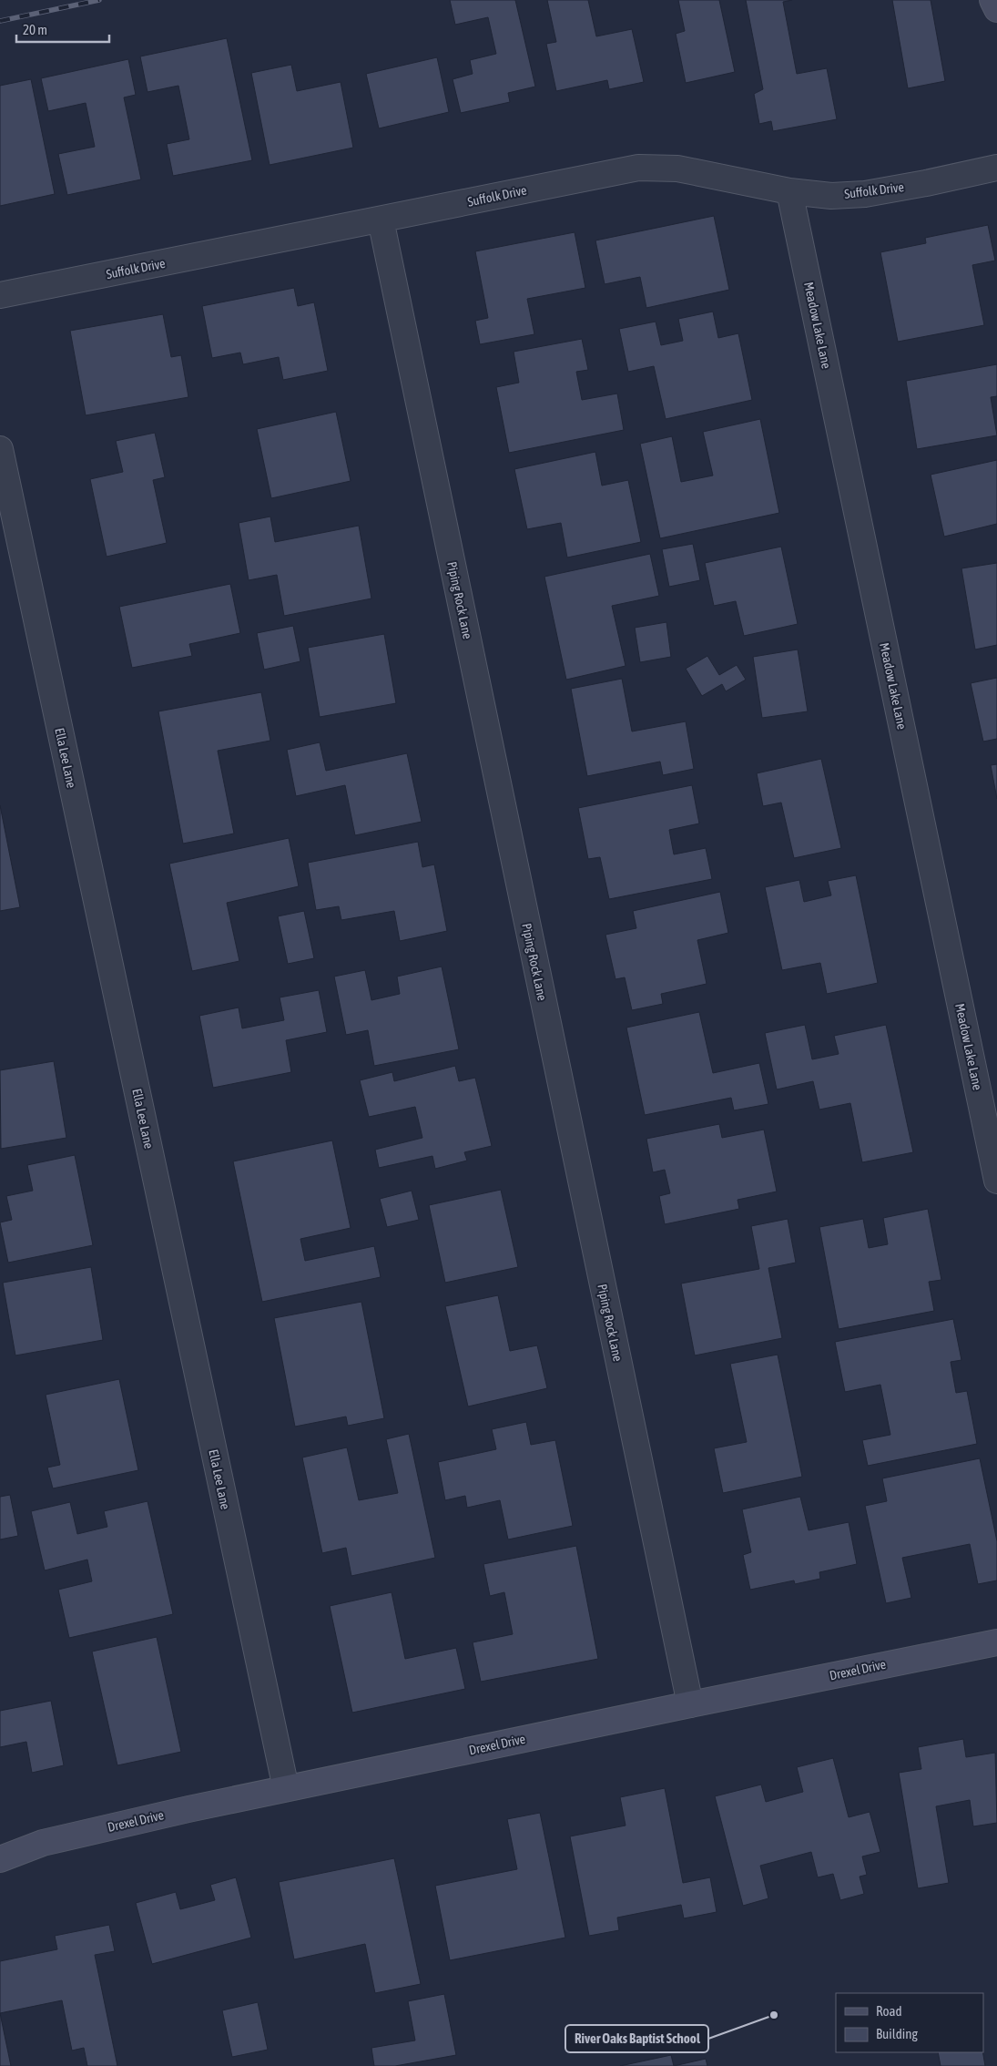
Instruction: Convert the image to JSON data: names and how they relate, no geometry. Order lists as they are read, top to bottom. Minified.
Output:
{"streets":{"street":["Suffolk Drive","Meadow Lake Lane","Piping Rock Lane","Ella Lee Lane","Drexel Drive"]},"crossings":[["Suffolk Drive","Meadow Lake Lane"],["Suffolk Drive","Piping Rock Lane"],["Piping Rock Lane","Drexel Drive"],["Ella Lee Lane","Drexel Drive"]],"places":["River Oaks Baptist School"],"legend":["Road","Building"],"scale_bar":"20 m"}
